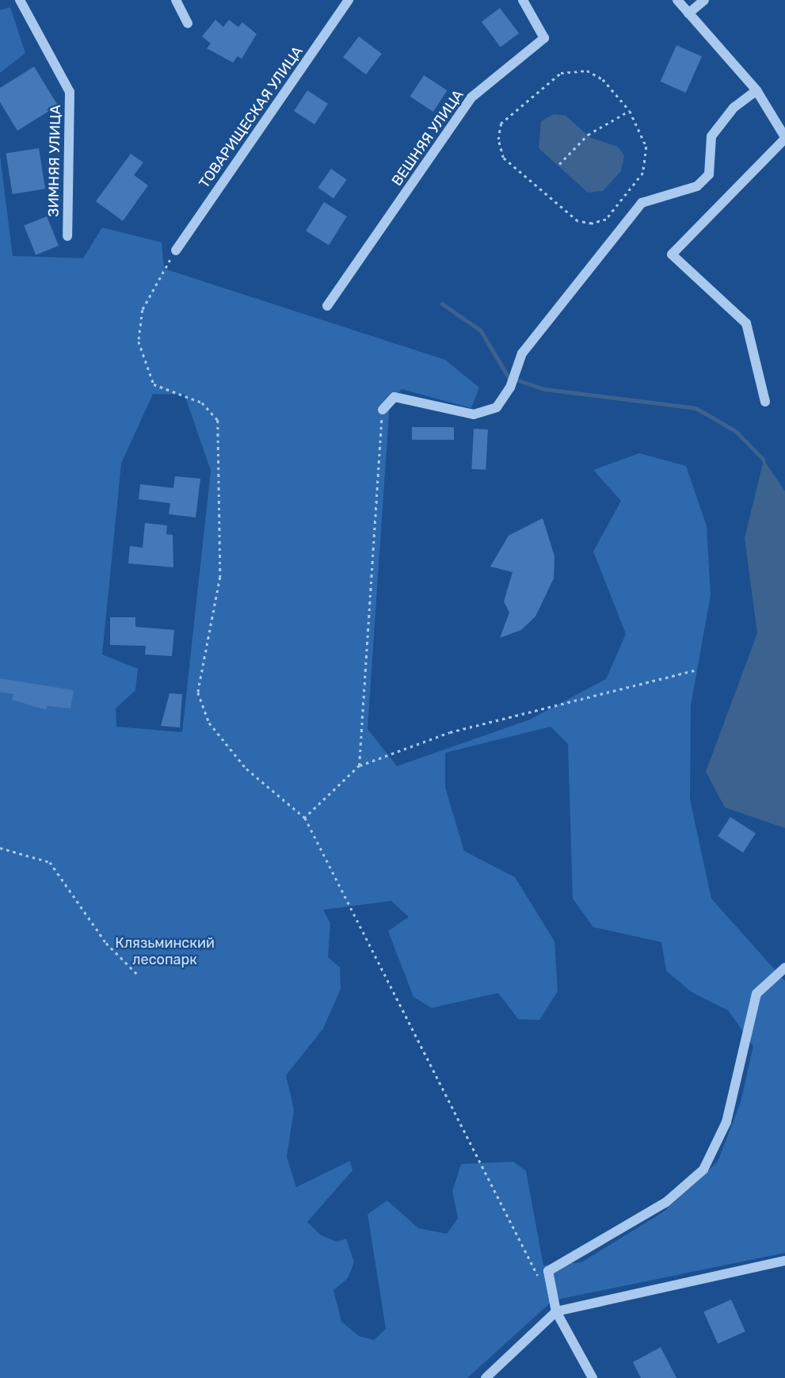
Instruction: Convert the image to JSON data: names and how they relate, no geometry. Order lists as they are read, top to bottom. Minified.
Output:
{"streets":{"street":["ТОВАРИЩЕСКАЯ УЛИЦА","ВЕШНЯЯ УЛИЦА","ЗИМНЯЯ УЛИЦА"]},"parks":["Клязьминский лесопарк"]}
